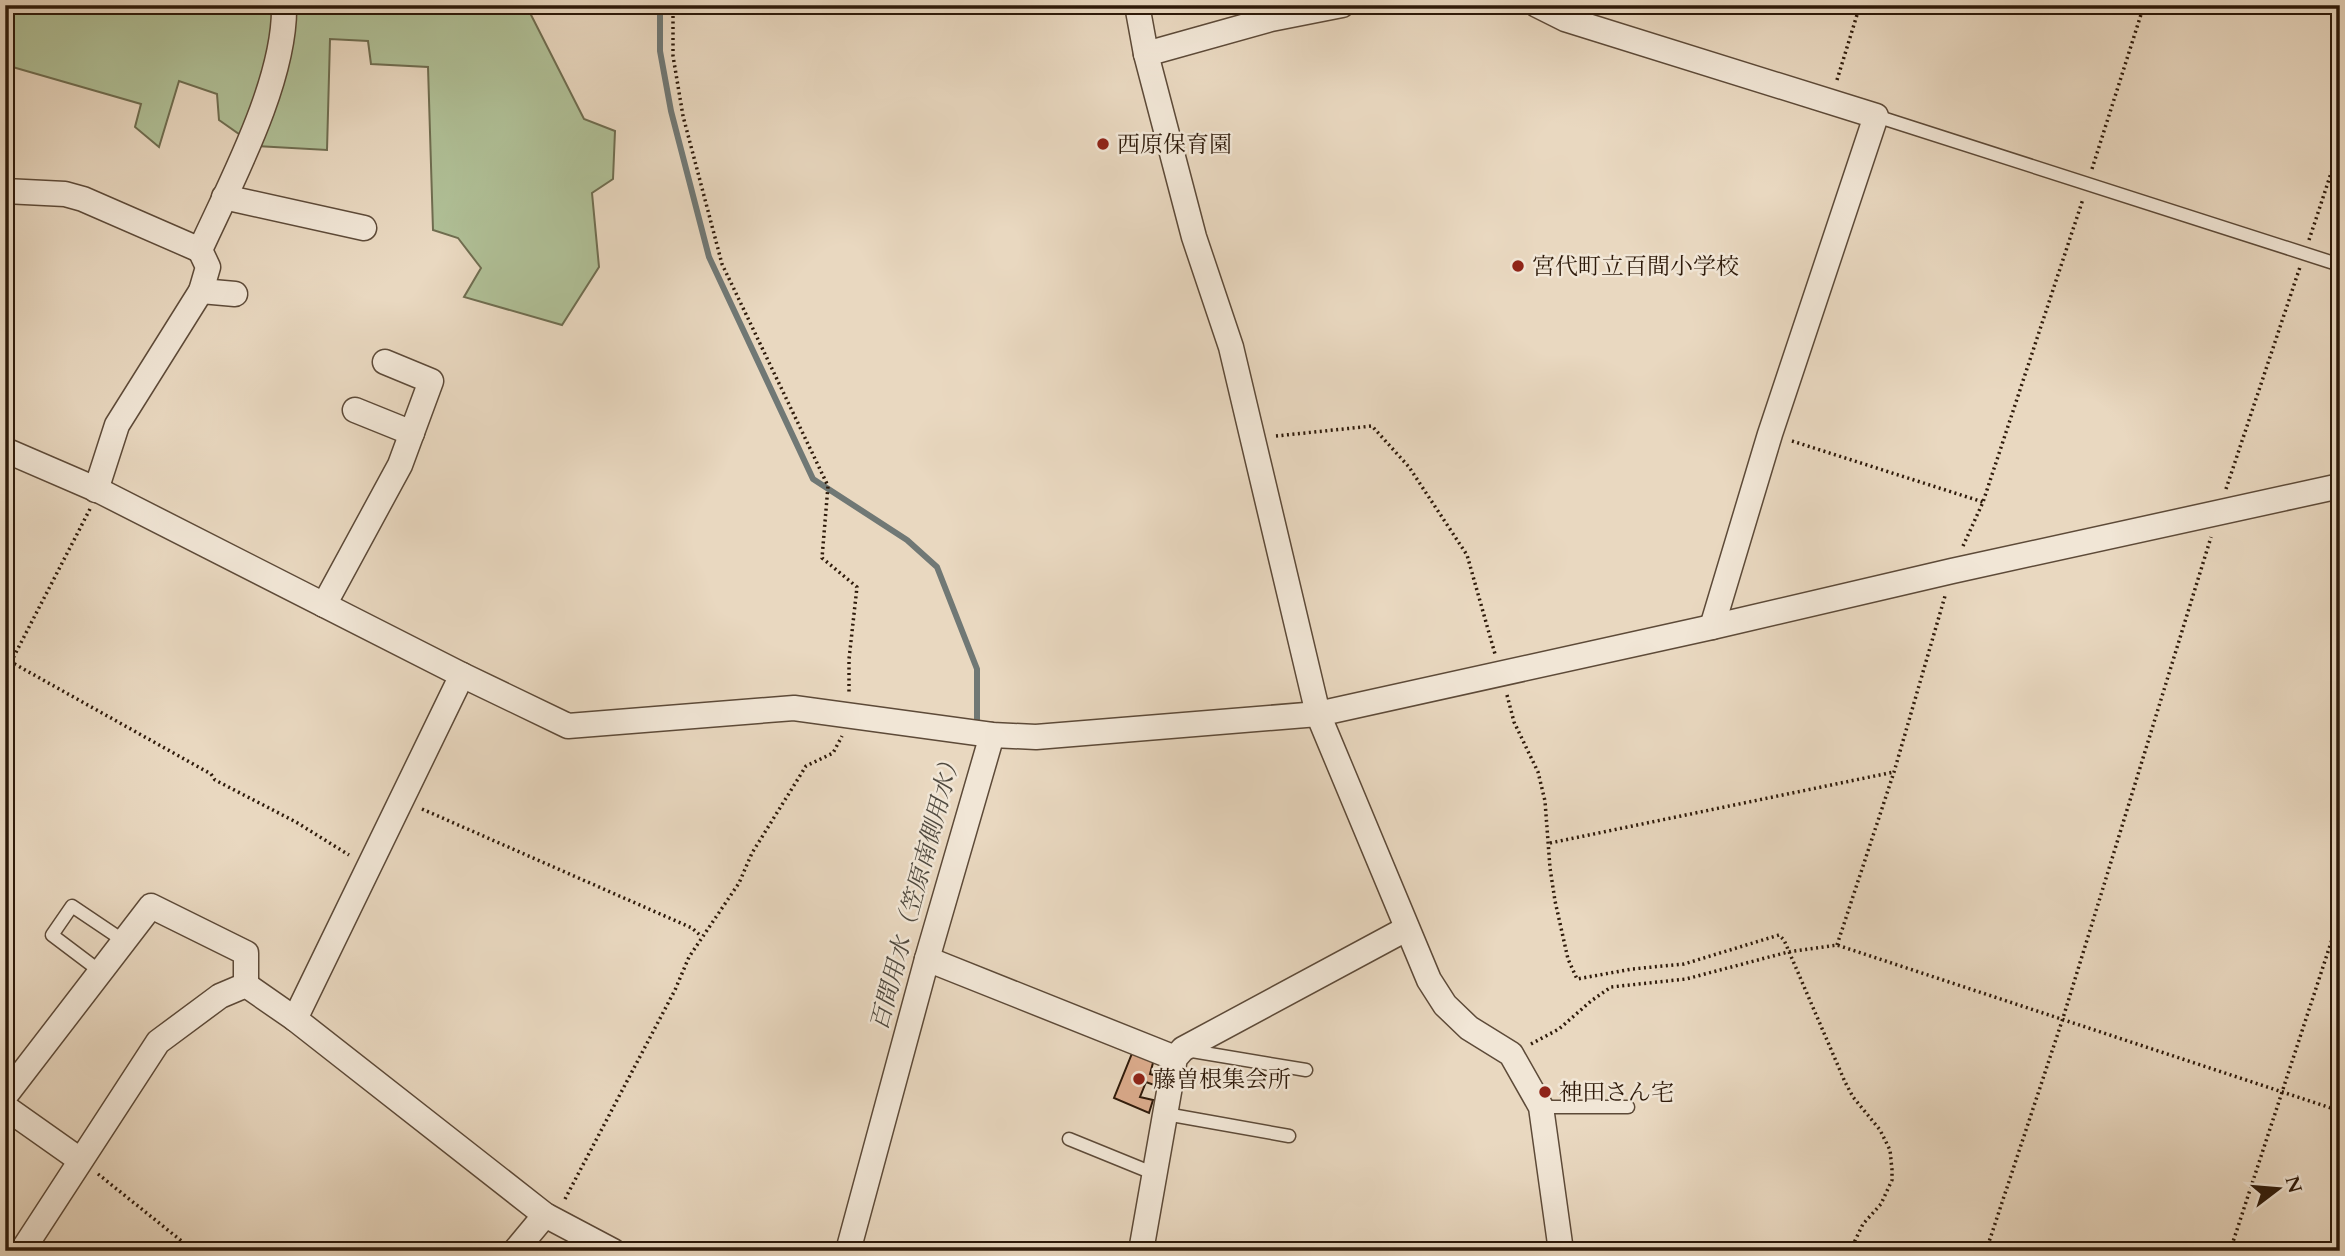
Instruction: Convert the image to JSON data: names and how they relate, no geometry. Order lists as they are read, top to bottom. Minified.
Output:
{"water":["百間用水（笠原南側用水）"],"places":["西原保育園","宮代町立百間小学校","藤曽根集会所","神田さん宅"],"north":"right"}
